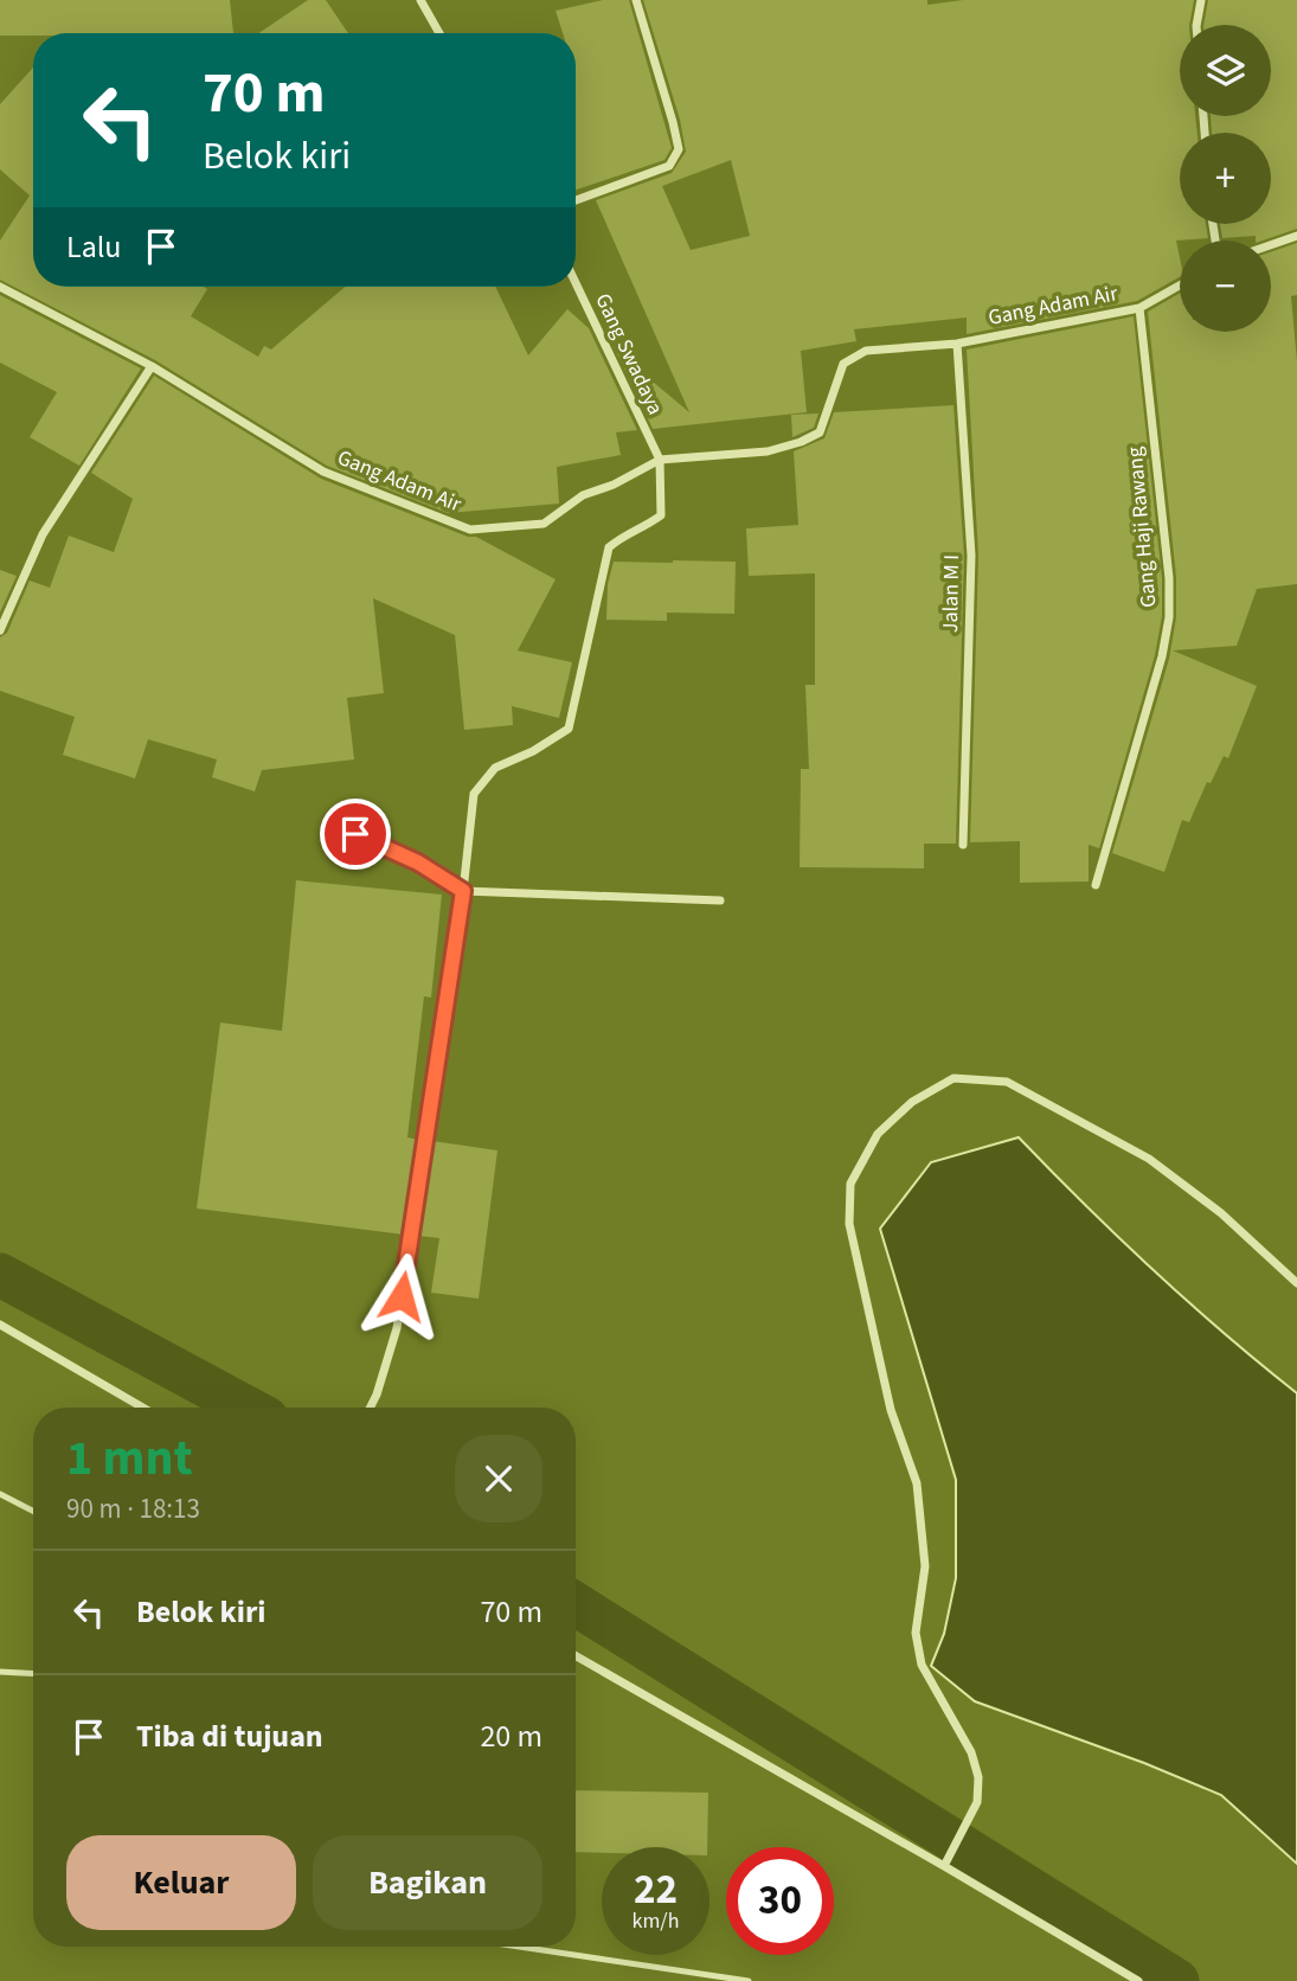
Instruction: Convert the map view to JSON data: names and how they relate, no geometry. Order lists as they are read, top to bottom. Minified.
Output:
{"streets":{"street":["Gang Adam Air","Gang Swadaya","Gang Haji Rawang","Jalan M I"]},"crossings":[["Gang Adam Air","Gang Swadaya"],["Gang Adam Air","Gang Haji Rawang"],["Gang Adam Air","Jalan M I"]],"page":{"map_buttons":["+","−"],"turn":["70 m","Belok kiri"],"then":"Lalu","heading":["1 mnt","90 m · 18:13"],"list":[{"name":"Belok kiri","value":"70 m"},{"name":"Tiba di tujuan","value":"20 m"}],"buttons":["Keluar","Bagikan"],"speed":"22 km/h","limit":"30"}}
